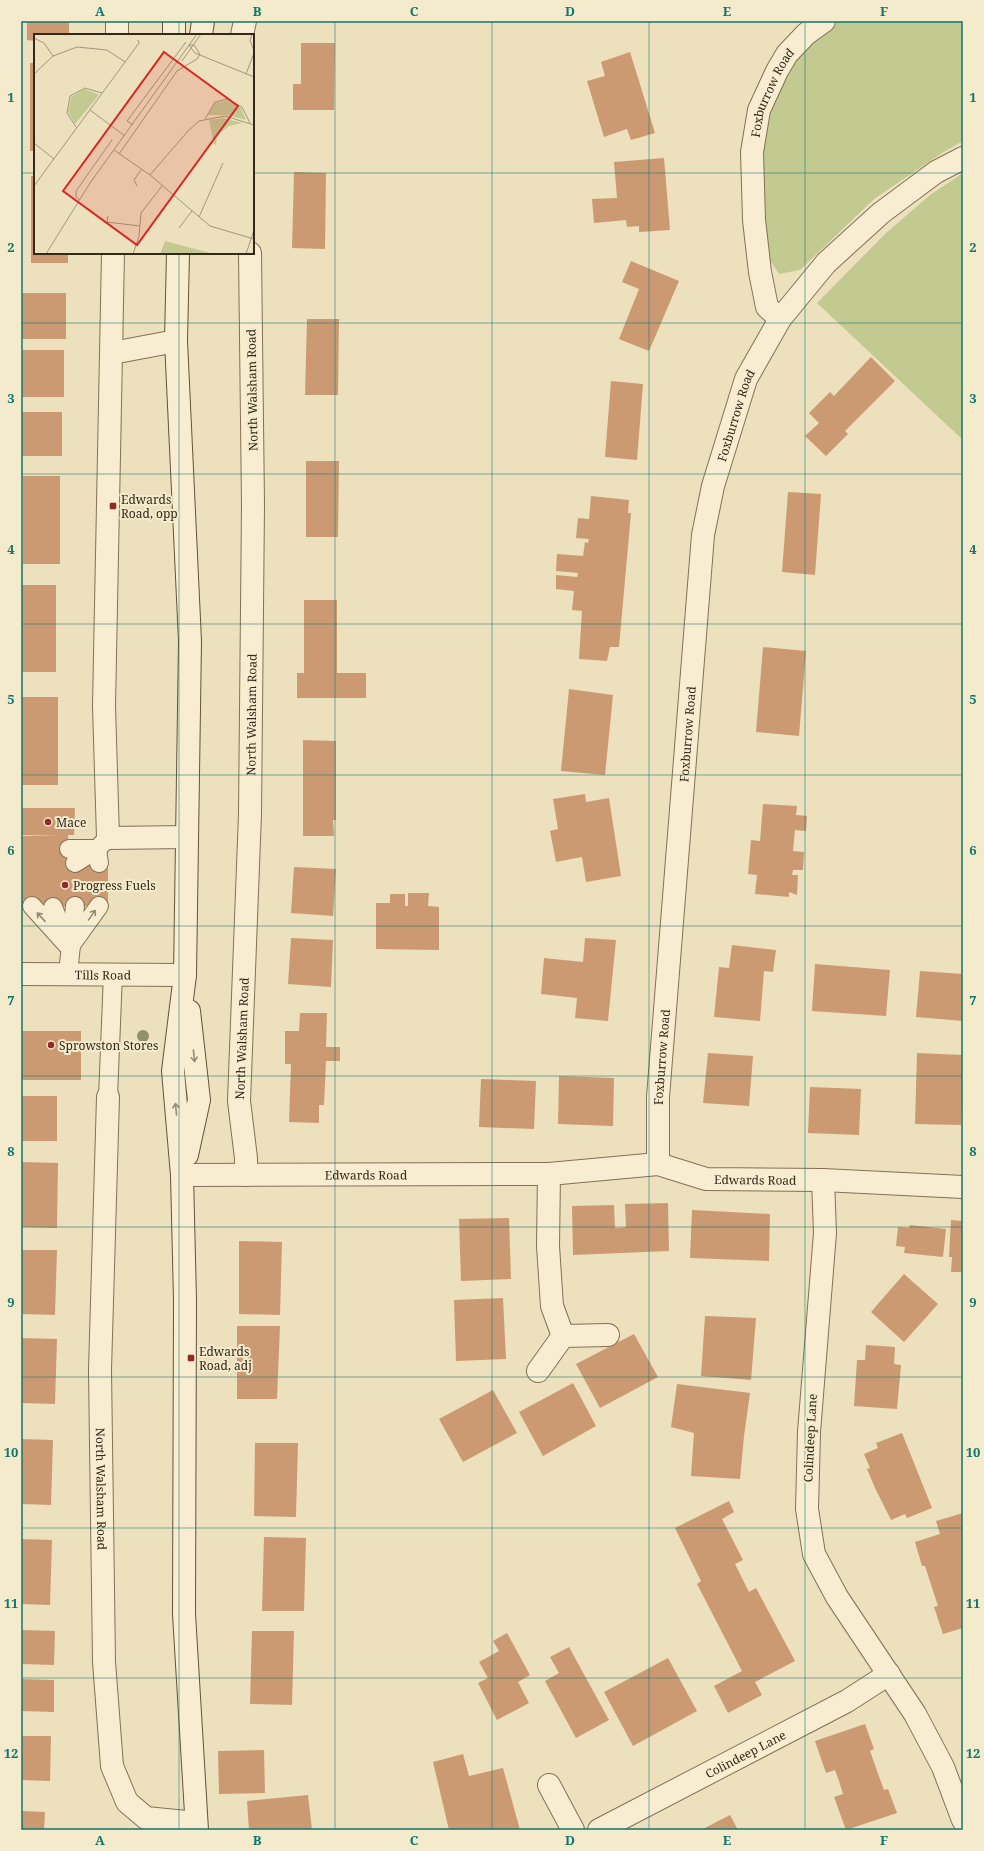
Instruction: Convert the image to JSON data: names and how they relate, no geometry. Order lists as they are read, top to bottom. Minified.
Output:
{"streets":{"street":["Foxburrow Road","North Walsham Road","Tills Road","Edwards Road","Colindeep Lane"]},"crossings":[["Foxburrow Road","Edwards Road"],["North Walsham Road","Tills Road"],["North Walsham Road","Edwards Road"],["Edwards Road","Colindeep Lane"]],"places":{"transit":["Edwards Road, opp","Edwards Road, adj"],"other":["Mace","Progress Fuels","Sprowston Stores"]},"grid":{"columns":["A","B","C","D","E","F"],"rows":["1","2","3","4","5","6","7","8","9","10","11","12"]}}
